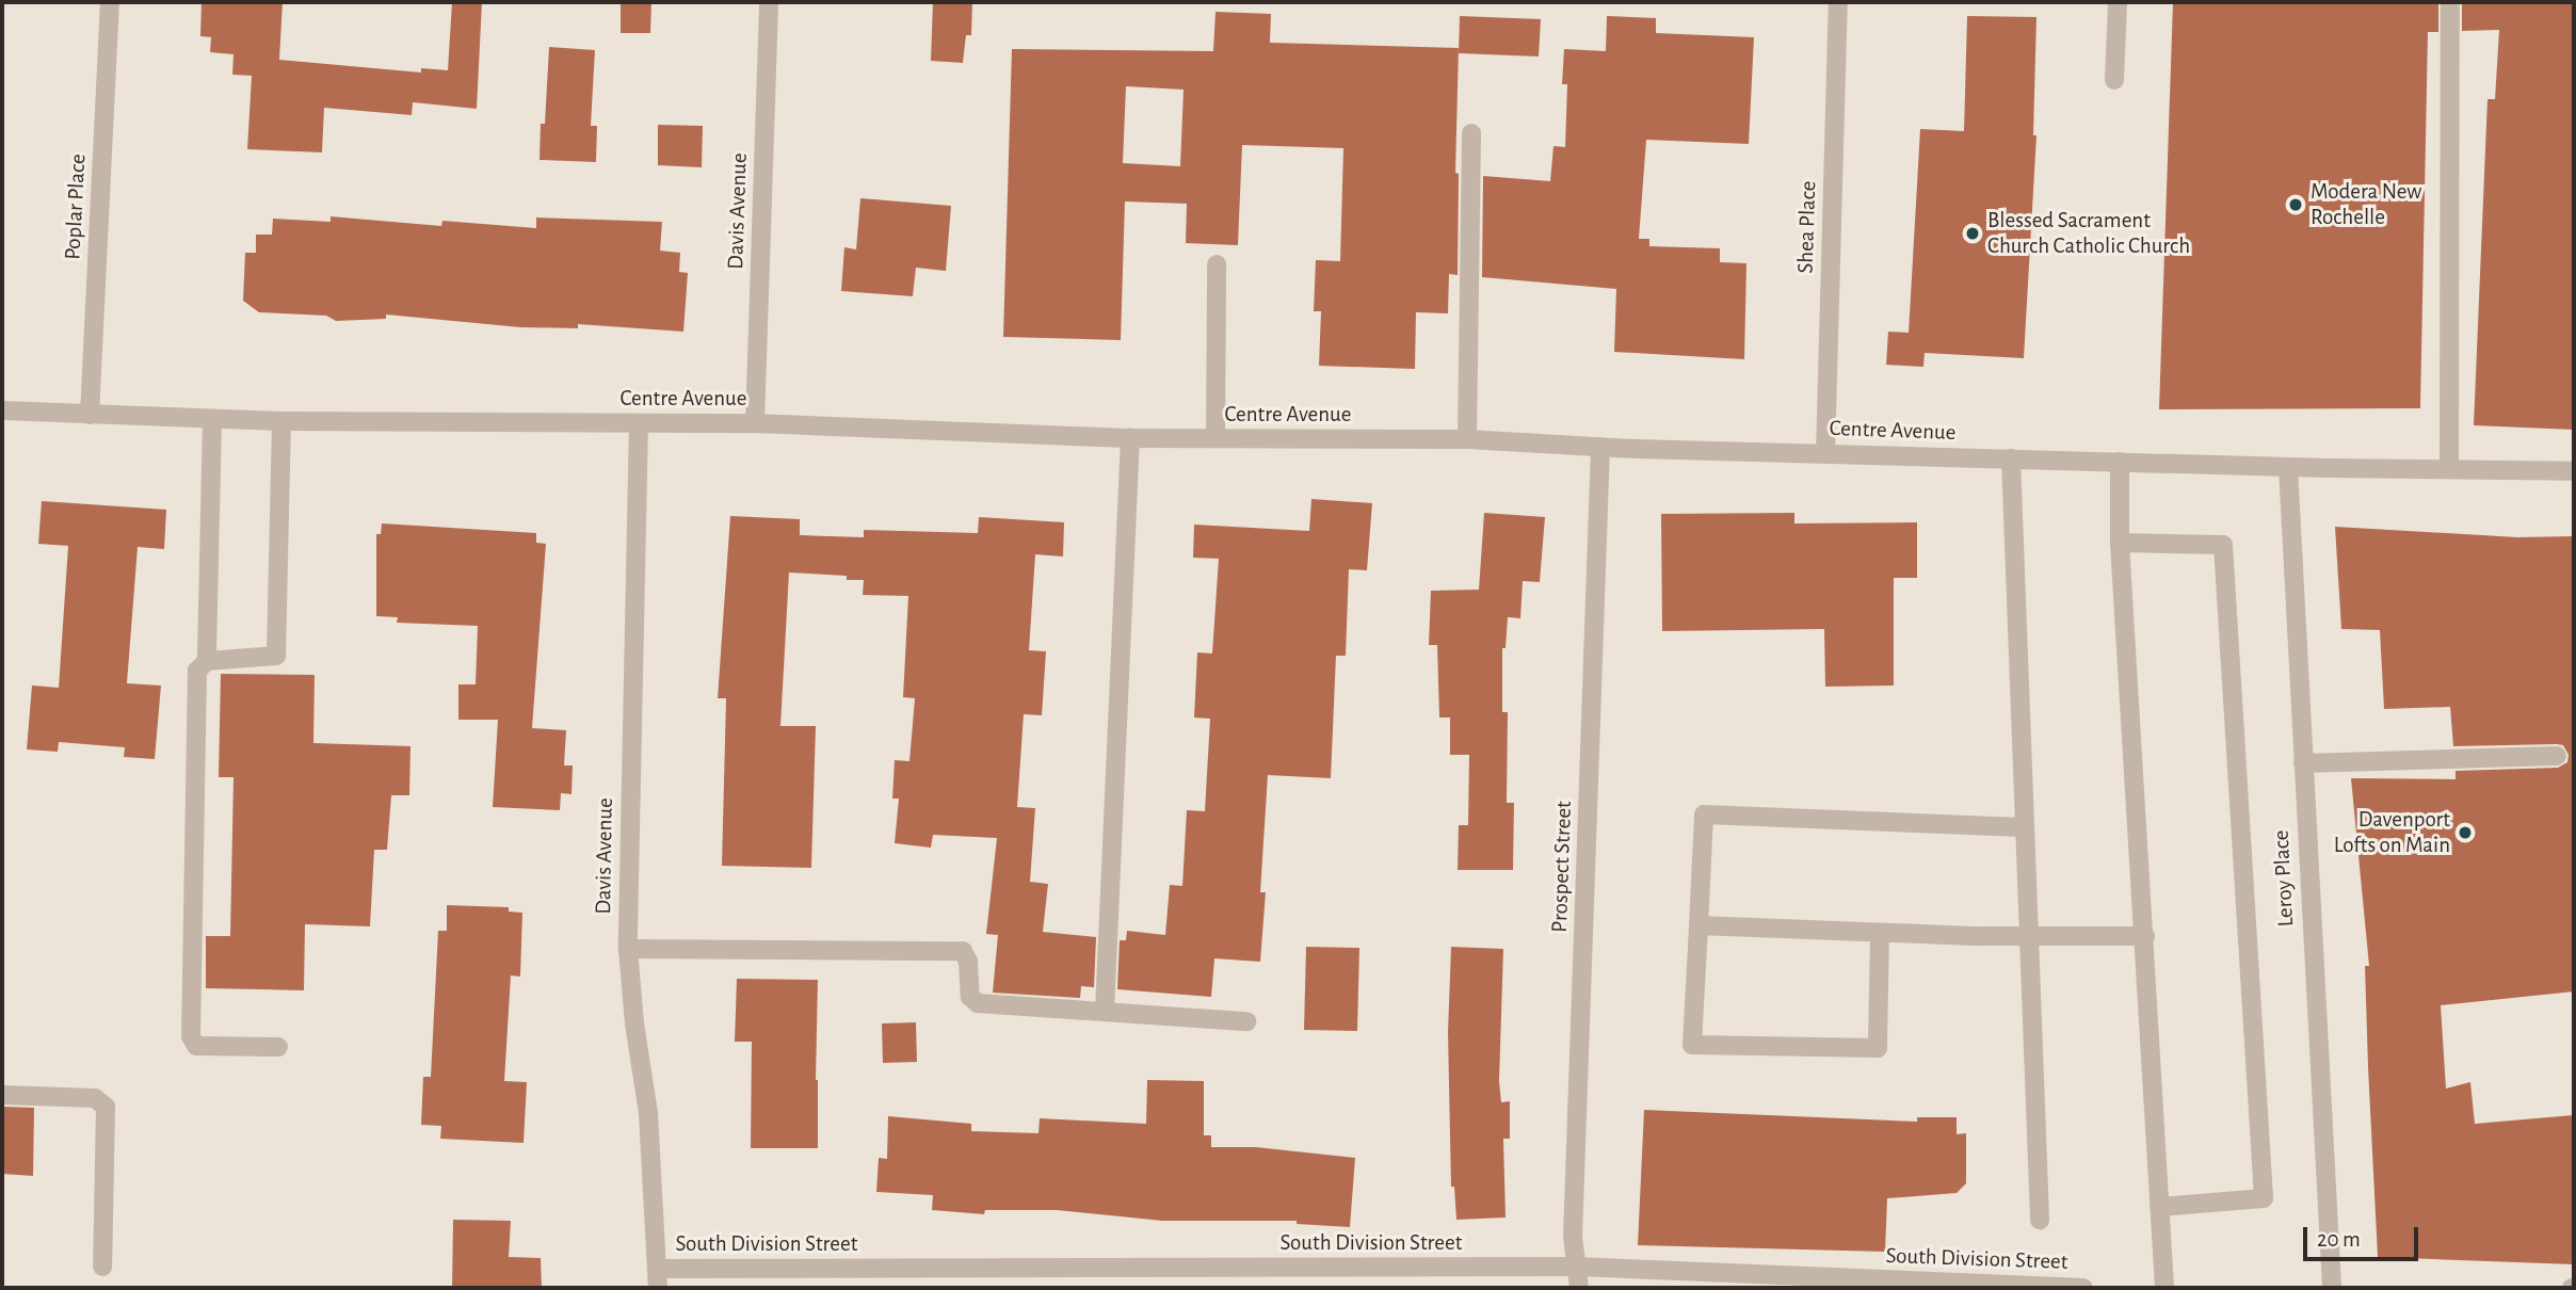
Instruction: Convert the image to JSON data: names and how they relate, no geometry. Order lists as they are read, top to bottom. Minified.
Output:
{"streets":{"street":["Poplar Place","Davis Avenue","Shea Place","Centre Avenue","Prospect Street","Leroy Place","South Division Street"]},"crossings":[["Poplar Place","Centre Avenue"],["Davis Avenue","Centre Avenue"],["Davis Avenue","South Division Street"],["Shea Place","Centre Avenue"],["Centre Avenue","Prospect Street"],["Centre Avenue","Leroy Place"],["Prospect Street","South Division Street"]],"places":["Modera New Rochelle","Blessed Sacrament Church Catholic Church","Davenport Lofts on Main"],"scale_bar":"20 m"}
